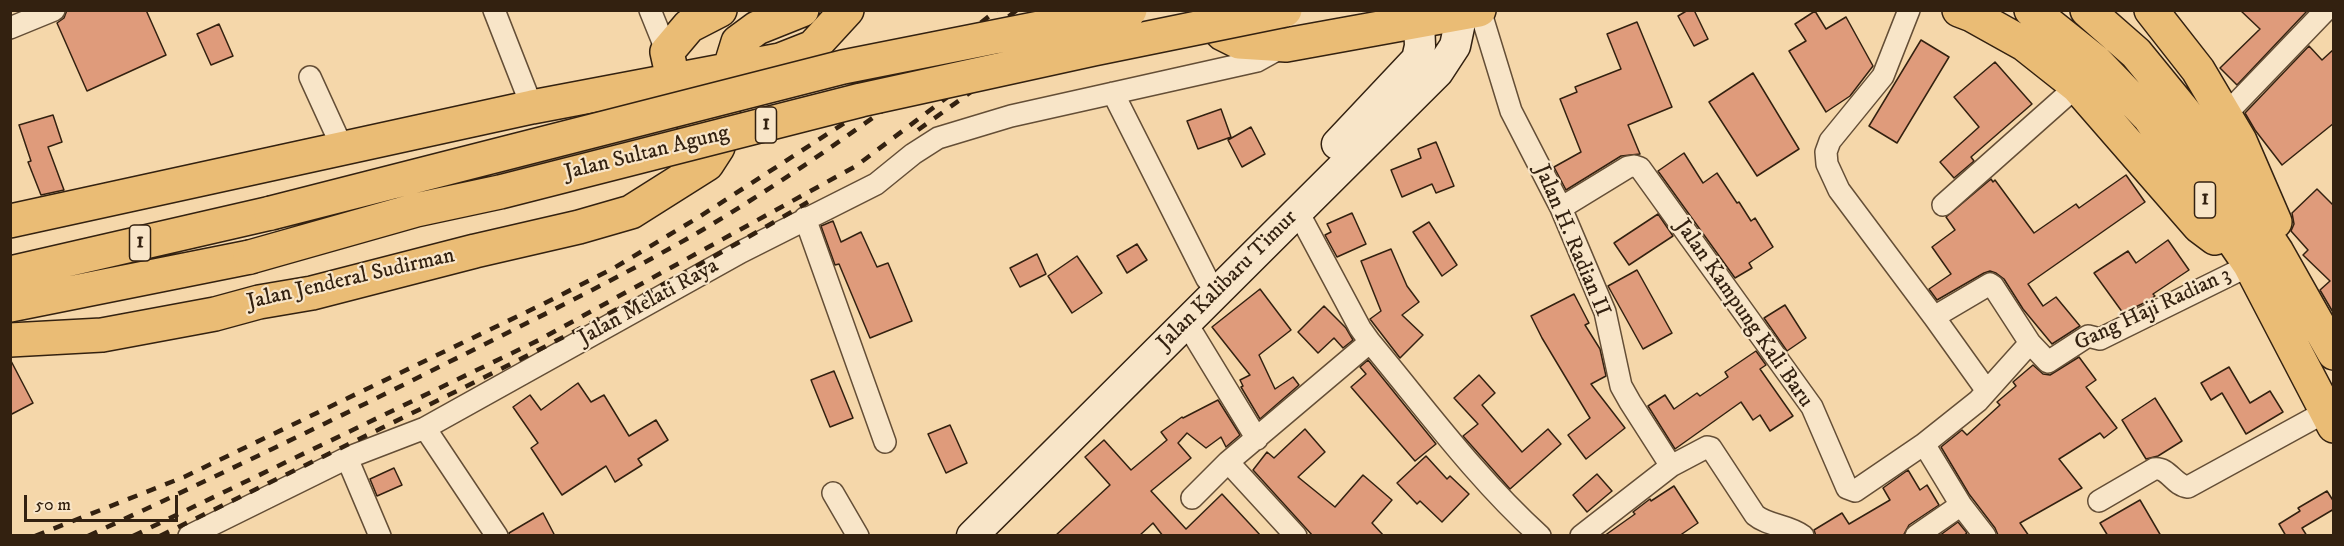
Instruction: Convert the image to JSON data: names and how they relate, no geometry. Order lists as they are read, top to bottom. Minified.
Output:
{"streets":{"main road":["1","Jalan Sultan Agung","Jalan Jenderal Sudirman"],"street":["Jalan H. Radian II","Jalan Kalibaru Timur","Jalan Melati Raya","Gang Haji Radian 3","Jalan Kampung Kali Baru"]},"crossings":[["1","Gang Haji Radian 3"],["Jalan H. Radian II","Jalan Kalibaru Timur"],["Jalan H. Radian II","Jalan Kampung Kali Baru"],["Gang Haji Radian 3","Jalan Kampung Kali Baru"]],"scale_bar":"50 m"}
